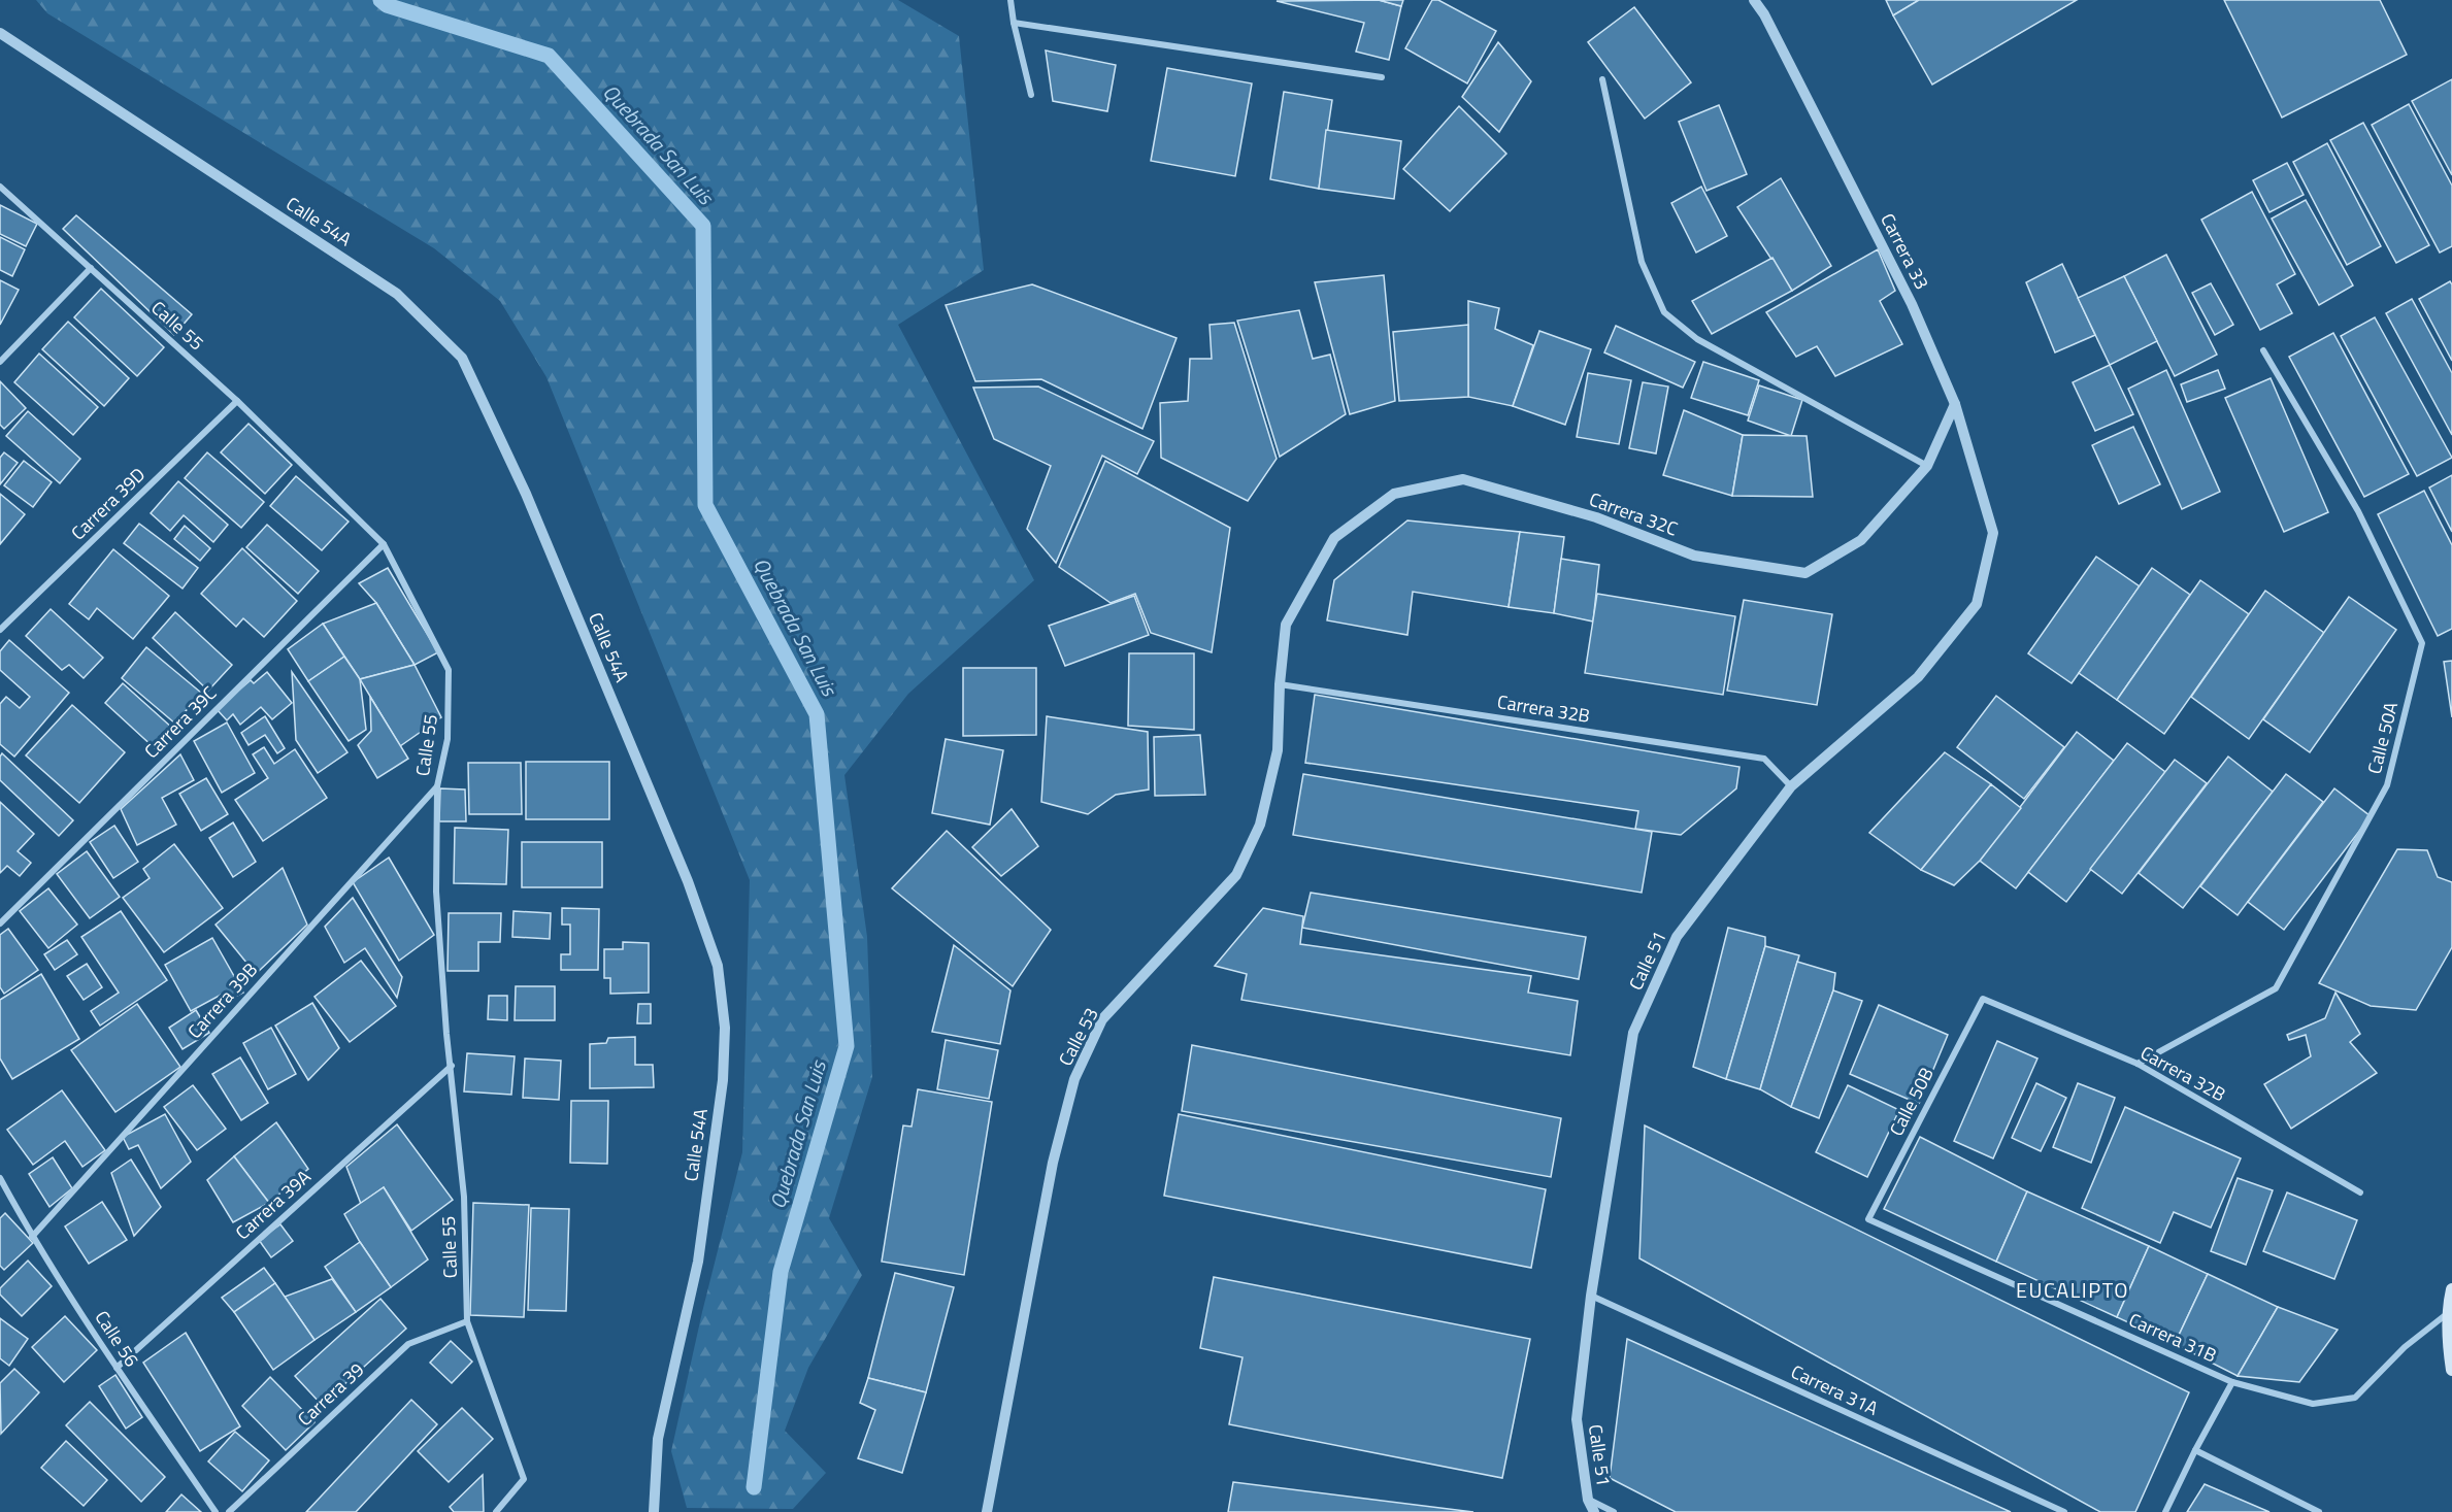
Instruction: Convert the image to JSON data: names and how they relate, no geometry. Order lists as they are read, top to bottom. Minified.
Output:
{"streets":{"street":["Calle 54A","Carrera 33","Calle 55","Carrera 39D","Carrera 32C","Carrera 32B","Carrera 39C","Calle 50A","Calle 51","Carrera 39B","Calle 53","Calle 50B","Carrera 39A","Carrera 31B","Calle 56","Carrera 31A","Carrera 39"]},"crossings":[["Carrera 33","Carrera 32C"],["Carrera 33","Calle 51"],["Calle 55","Carrera 39D"],["Calle 55","Carrera 39C"],["Calle 55","Carrera 39B"],["Calle 55","Carrera 39A"],["Calle 55","Carrera 39"],["Carrera 32C","Calle 53"],["Carrera 32B","Calle 50A"],["Carrera 32B","Calle 51"],["Carrera 32B","Calle 53"],["Carrera 32B","Calle 50B"],["Calle 51","Carrera 31A"],["Carrera 39B","Calle 56"],["Calle 50B","Carrera 31B"],["Carrera 39A","Calle 56"]],"districts":["EUCALIPTO"],"water":["Quebrada San Luis"]}
